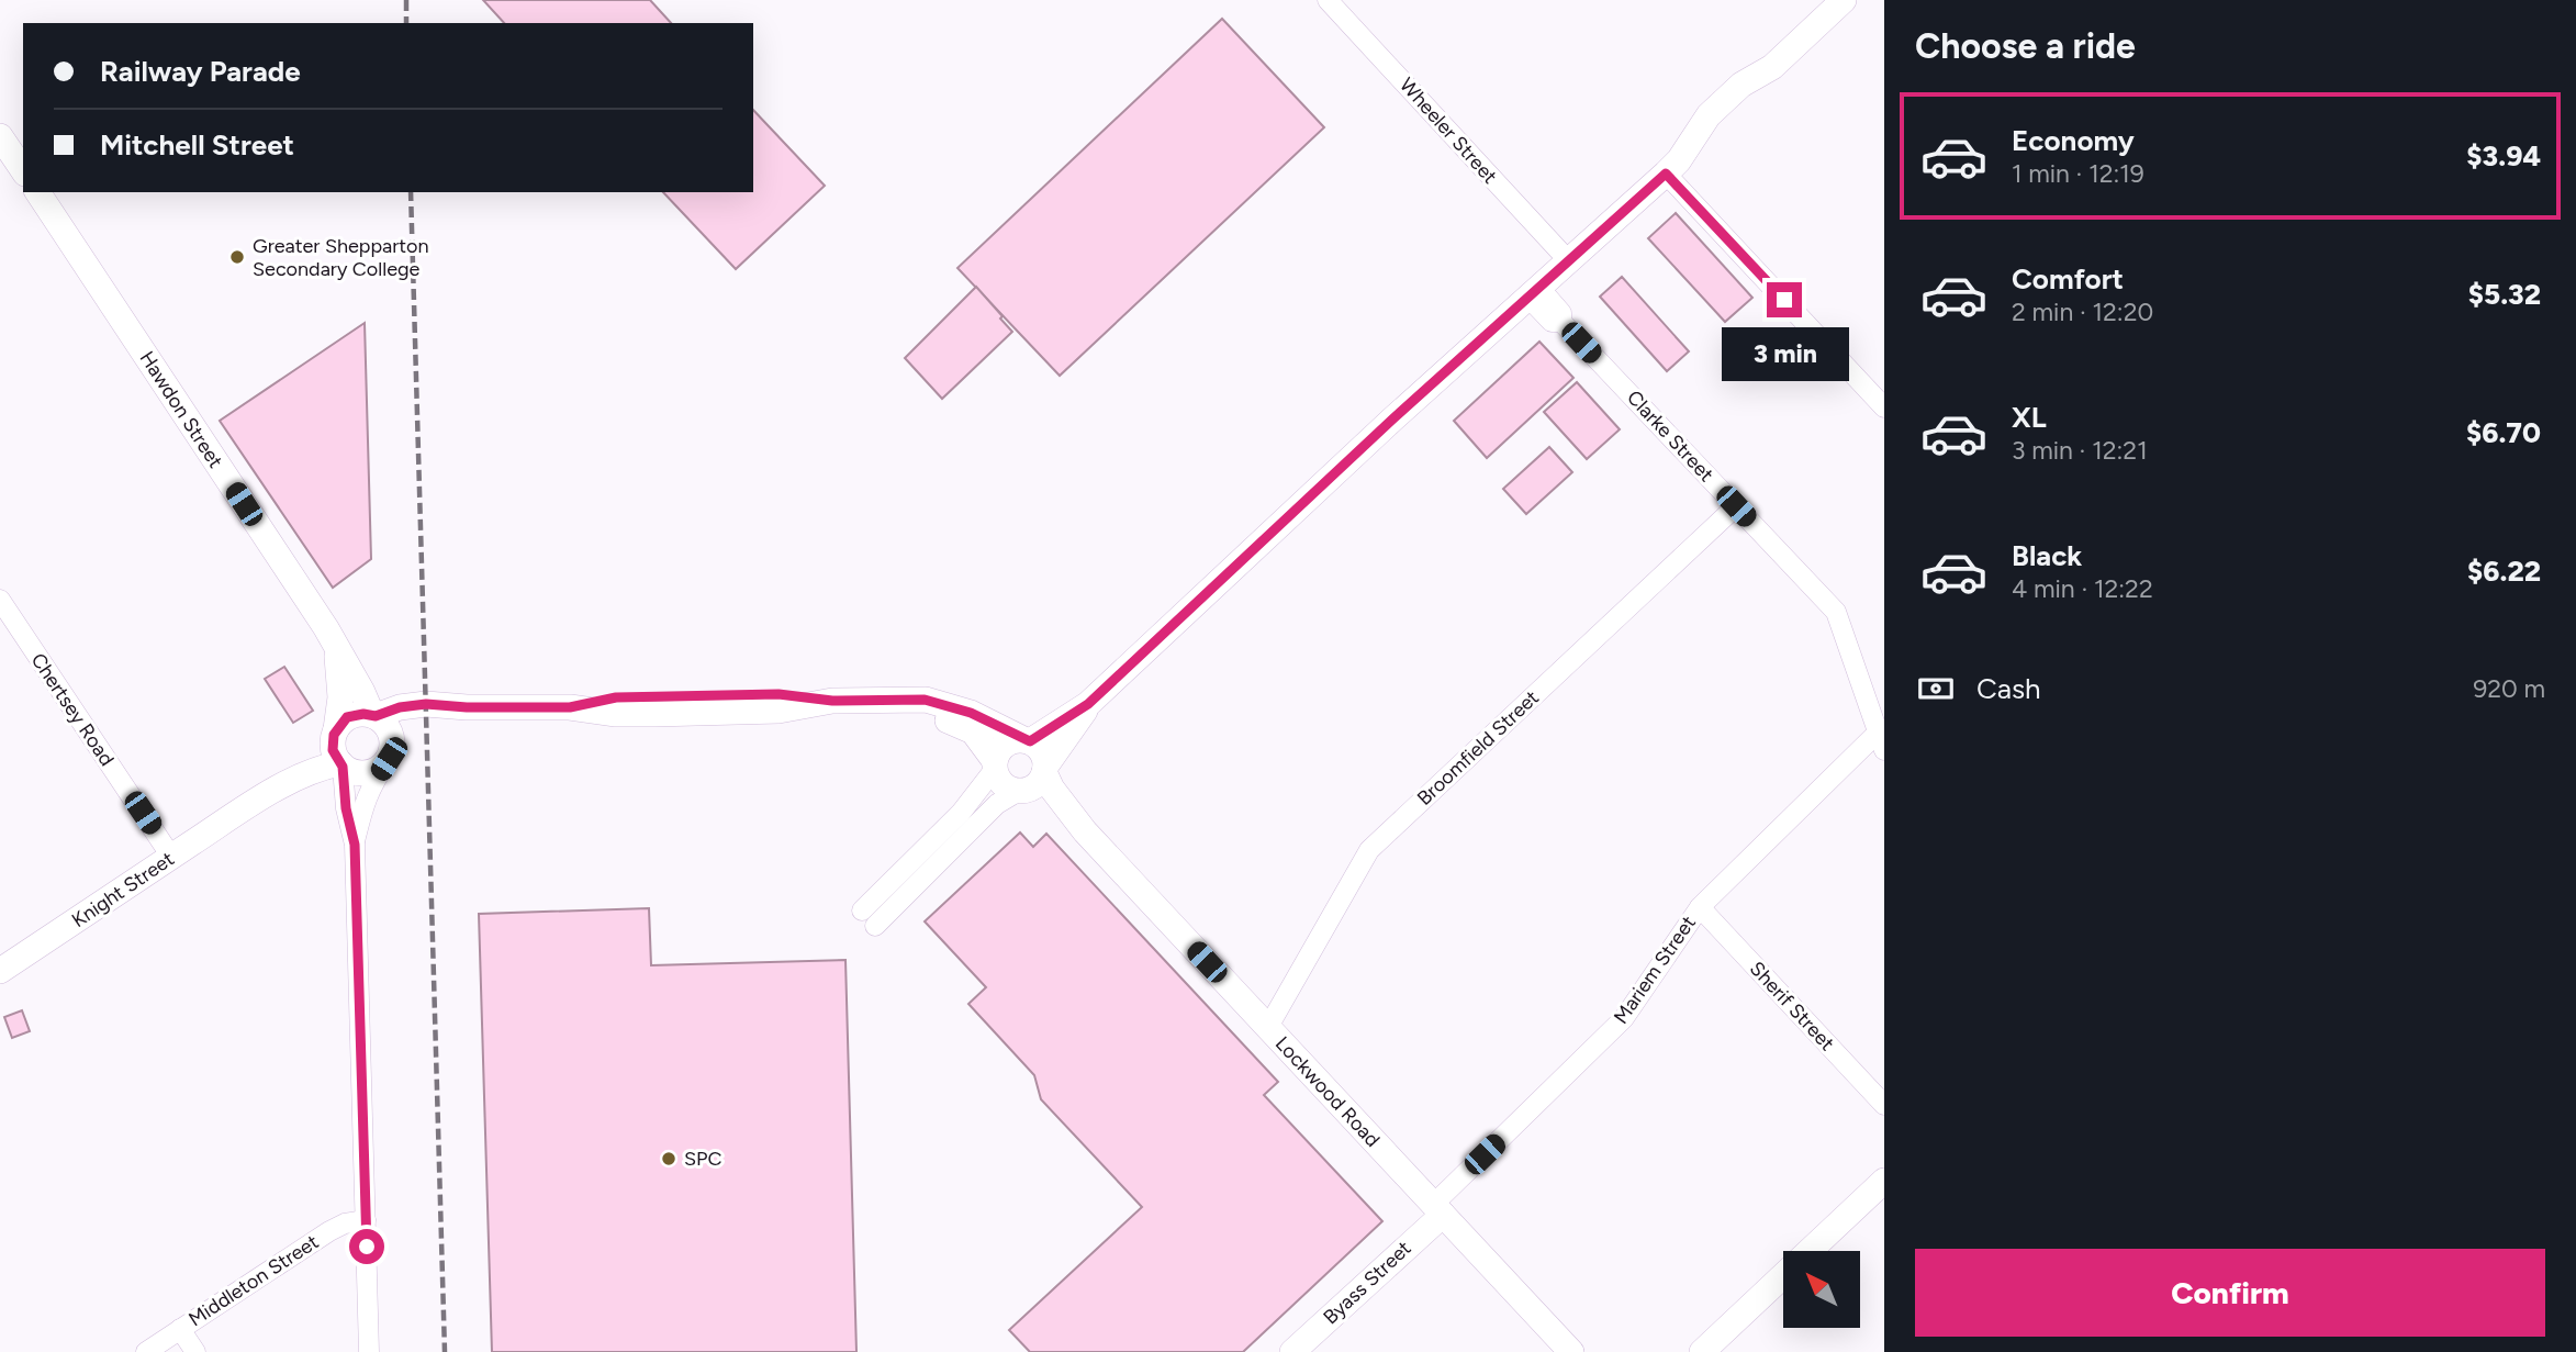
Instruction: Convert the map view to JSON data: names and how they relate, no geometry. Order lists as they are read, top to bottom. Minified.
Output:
{"streets":{"street":["Wheeler Street","Hawdon Street","Clarke Street","Chertsey Road","Broomfield Street","Knight Street","Mariem Street","Sherif Street","Lockwood Road","Middleton Street","Byass Street"]},"crossings":[["Hawdon Street","Knight Street"],["Clarke Street","Broomfield Street"],["Clarke Street","Mariem Street"],["Chertsey Road","Knight Street"],["Broomfield Street","Lockwood Road"],["Mariem Street","Sherif Street"],["Mariem Street","Lockwood Road"],["Mariem Street","Byass Street"],["Lockwood Road","Byass Street"]],"places":["Greater Shepparton Secondary College","SPC"],"north":"top left","page":{"heading":"Choose a ride","banner":["Railway Parade","Mitchell Street"],"list":[{"name":"Economy","note":"1 min · 12:19","value":"$3.94"},{"name":"Comfort","note":"2 min · 12:20","value":"$5.32"},{"name":"XL","note":"3 min · 12:21","value":"$6.70"},{"name":"Black","note":"4 min · 12:22","value":"$6.22"}],"bubble":"3 min","pay":["Cash","920 m"],"buttons":"Confirm"}}
